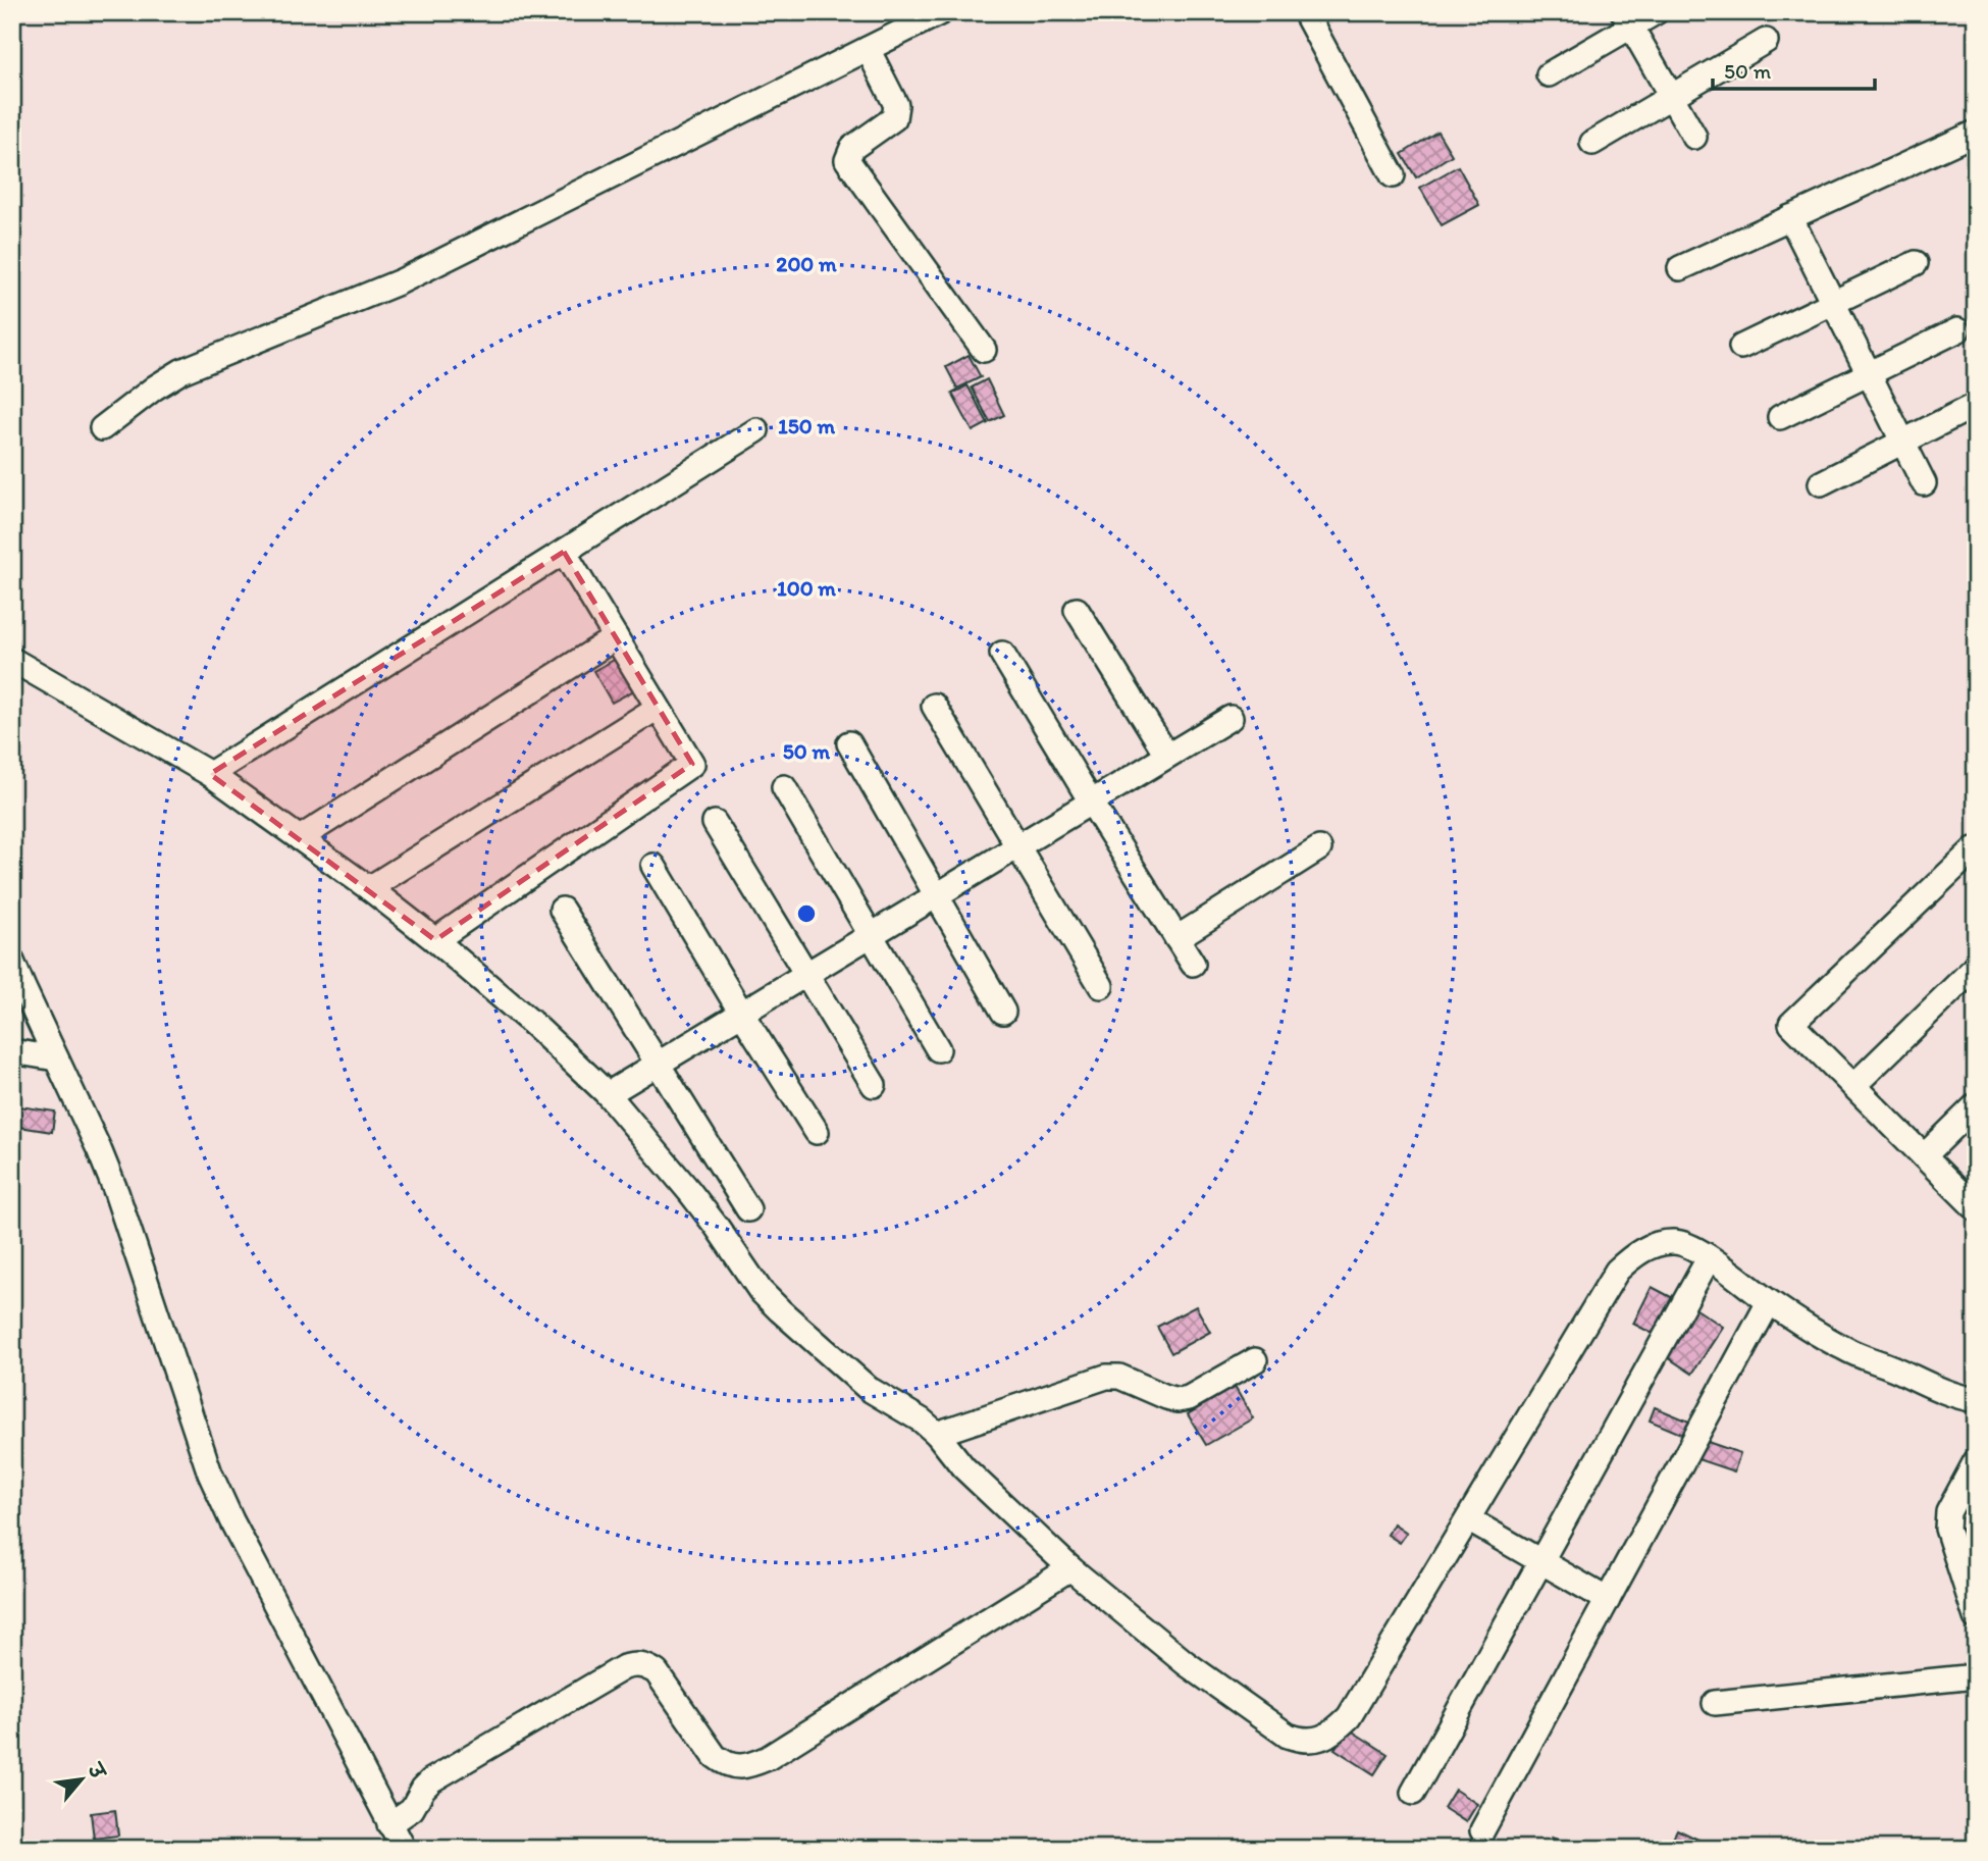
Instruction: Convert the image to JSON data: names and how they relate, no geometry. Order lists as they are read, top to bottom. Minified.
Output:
{"scale_bar":"50 m","north":"top right","rings":["200 m","150 m","100 m","50 m"]}
